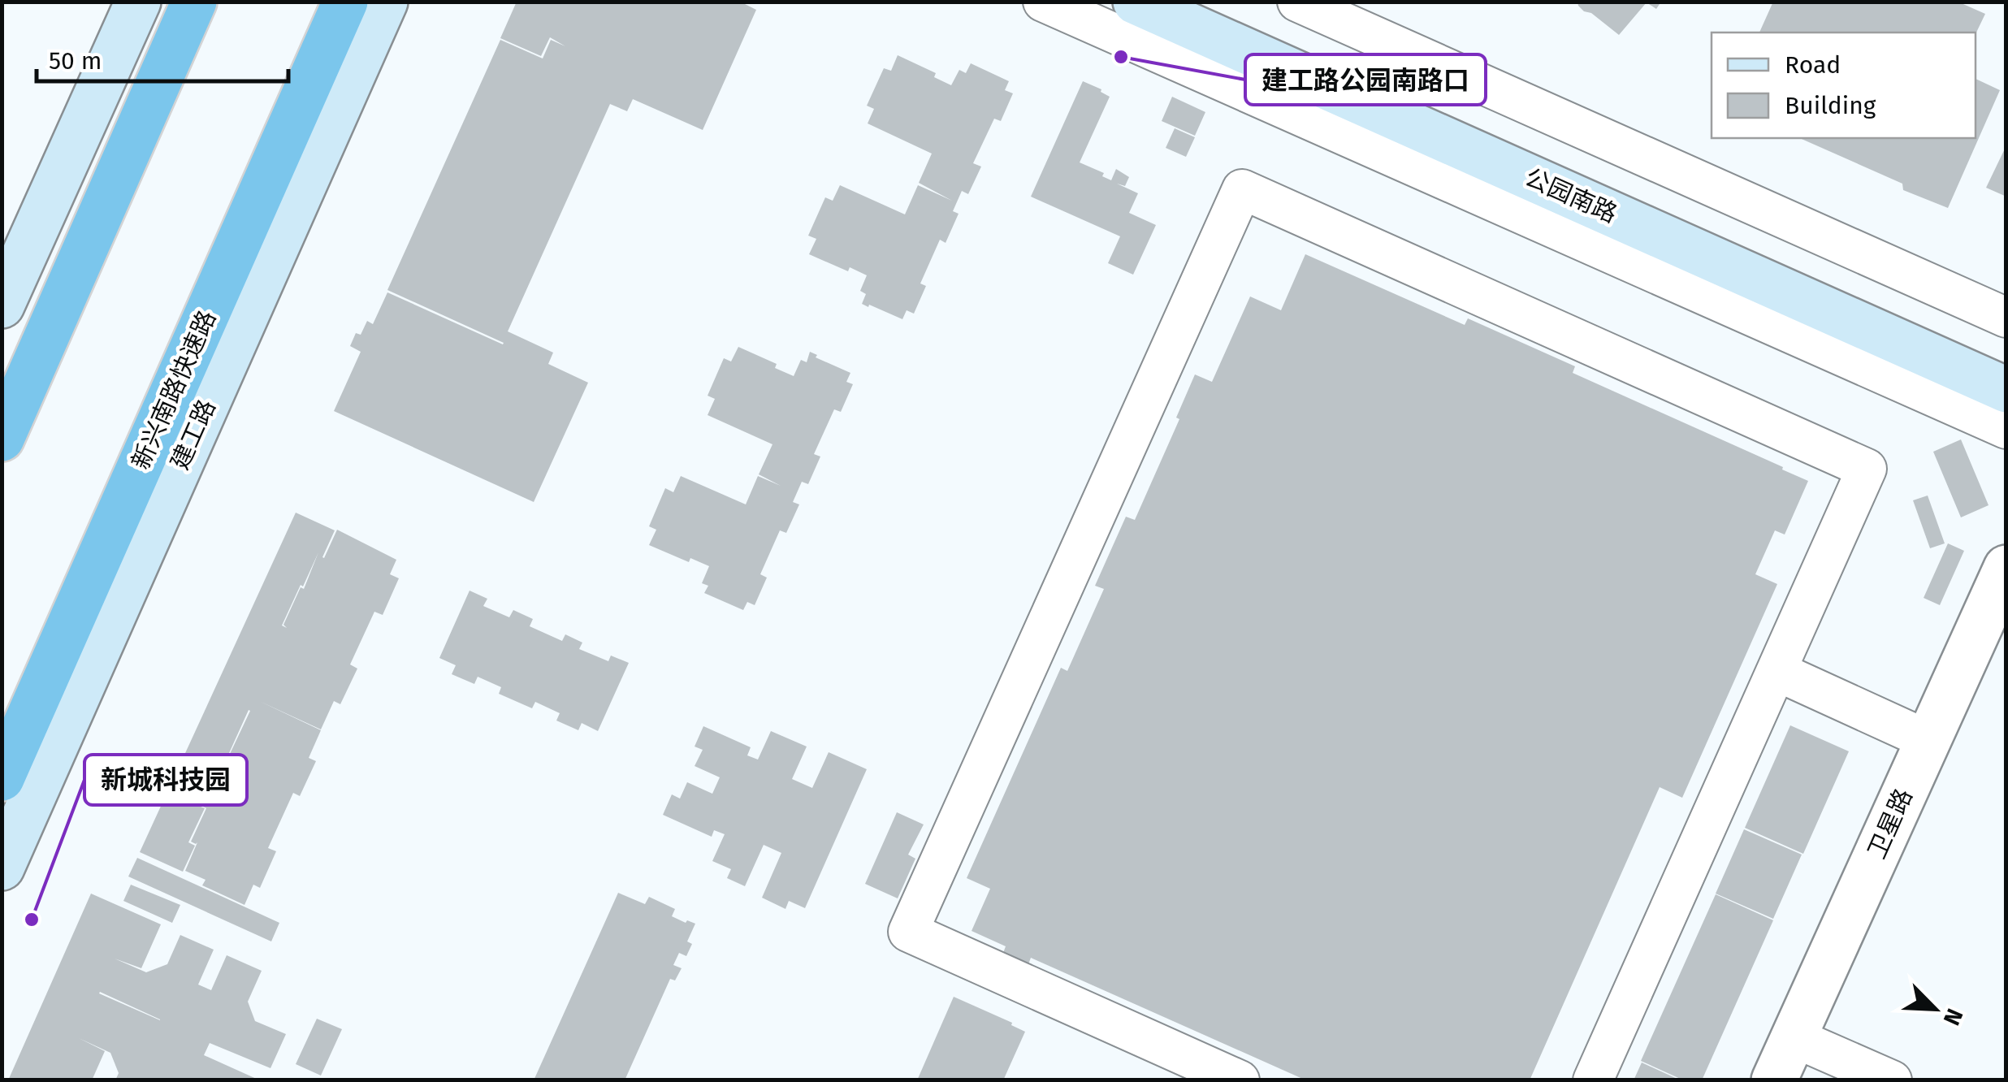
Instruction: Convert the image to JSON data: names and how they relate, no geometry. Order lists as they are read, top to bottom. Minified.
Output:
{"streets":{"highway":["新兴南路快速路"],"main road":["公园南路","建工路"],"street":["卫星路"]},"places":["建工路公园南路口","新城科技园"],"legend":["Road","Building"],"scale_bar":"50 m","north":"bottom right"}
